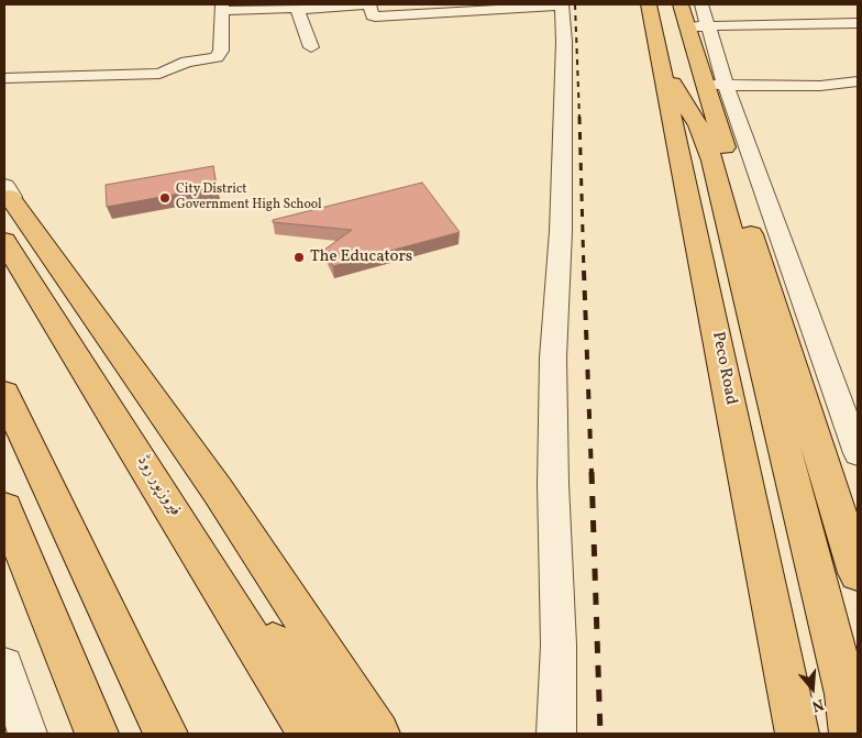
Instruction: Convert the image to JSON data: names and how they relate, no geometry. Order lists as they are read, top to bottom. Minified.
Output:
{"streets":{"main road":["Peco Road","فیروزپور روڈ"]},"places":["City District Government High School","The Educators"],"north":"bottom"}
